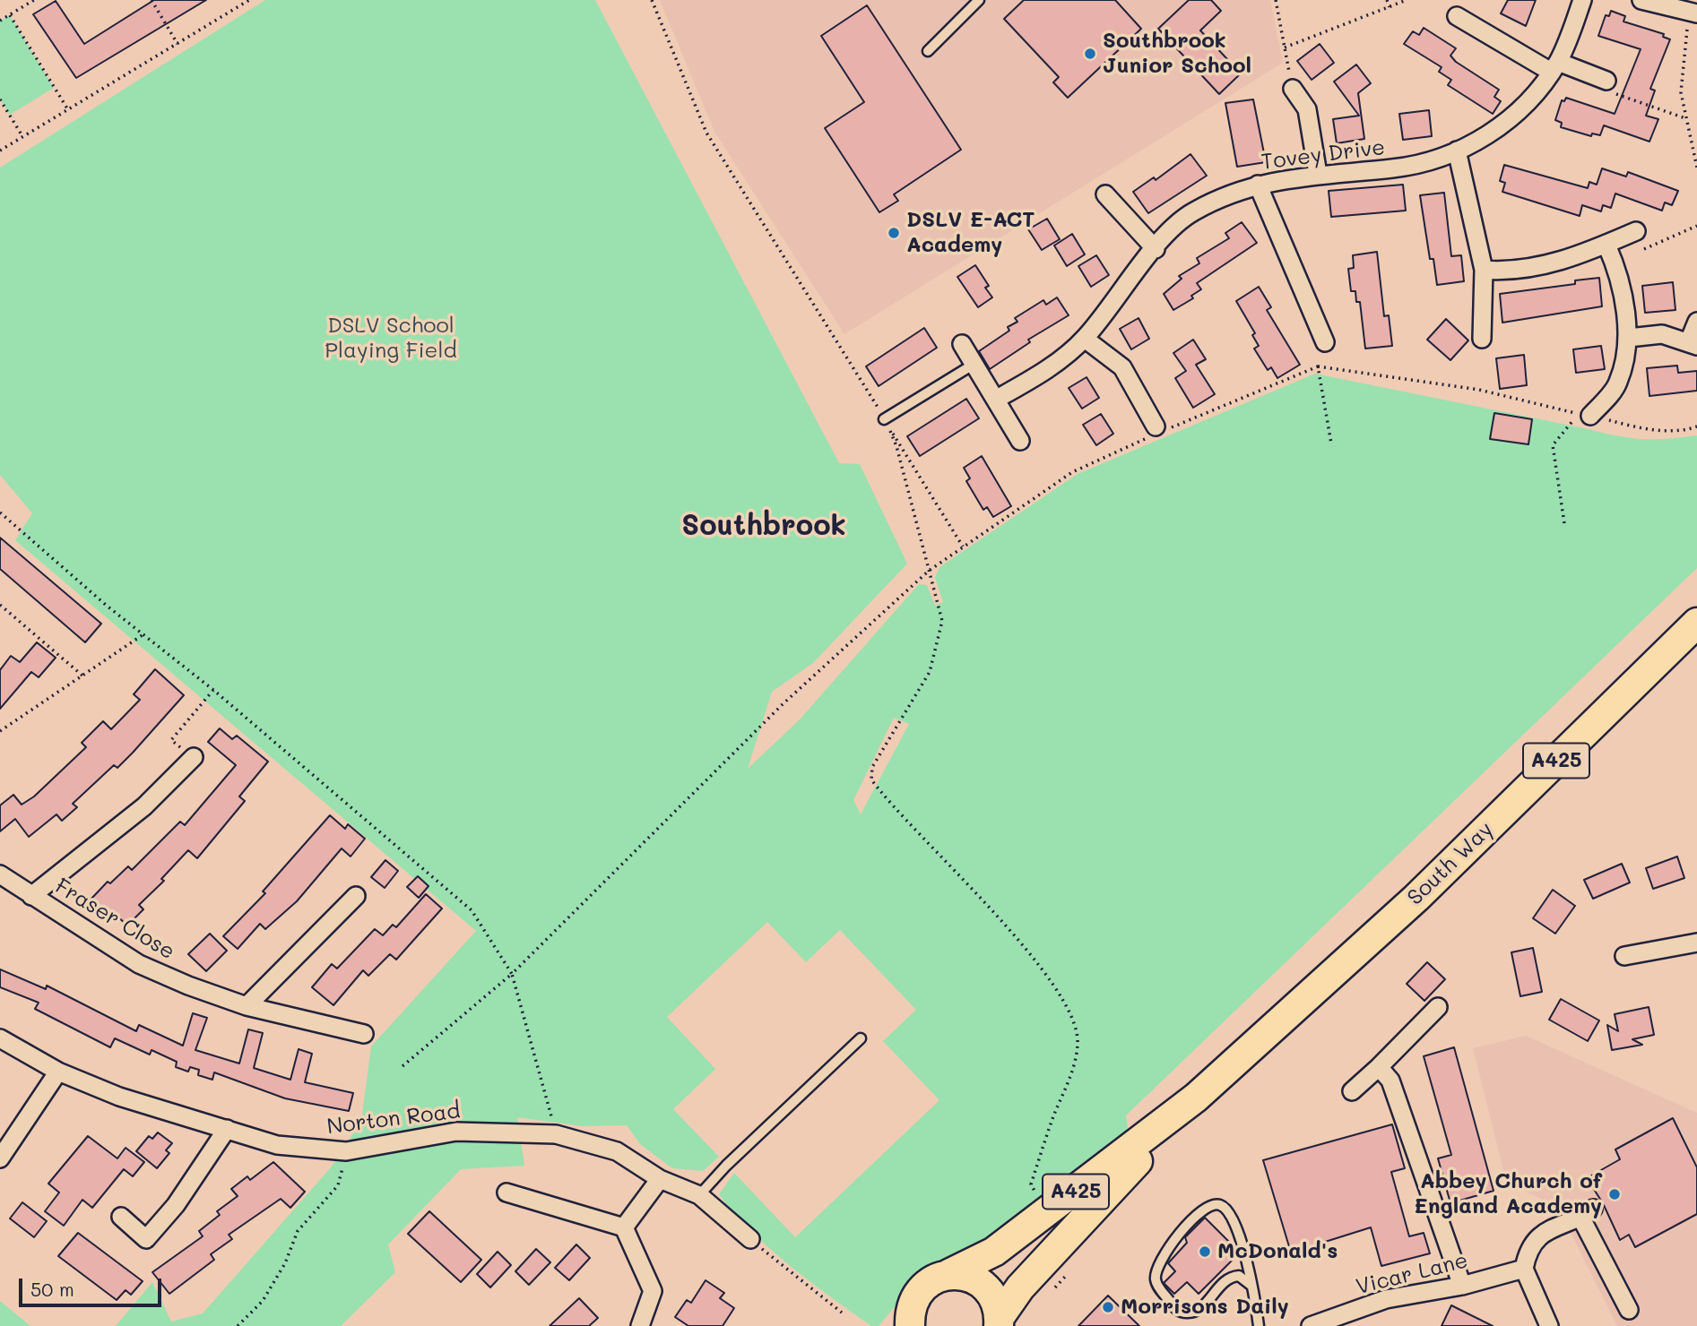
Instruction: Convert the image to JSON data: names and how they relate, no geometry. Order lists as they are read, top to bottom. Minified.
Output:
{"streets":{"main road":["A425","South Way"],"street":["Tovey Drive","Fraser Close","Norton Road","Vicar Lane"]},"crossings":[["A425","South Way"]],"districts":["Southbrook"],"parks":["DSLV School Playing Field"],"places":["Southbrook Junior School","DSLV E-ACT Academy","Abbey Church of England Academy","McDonald's","Morrisons Daily"],"scale_bar":"50 m"}
